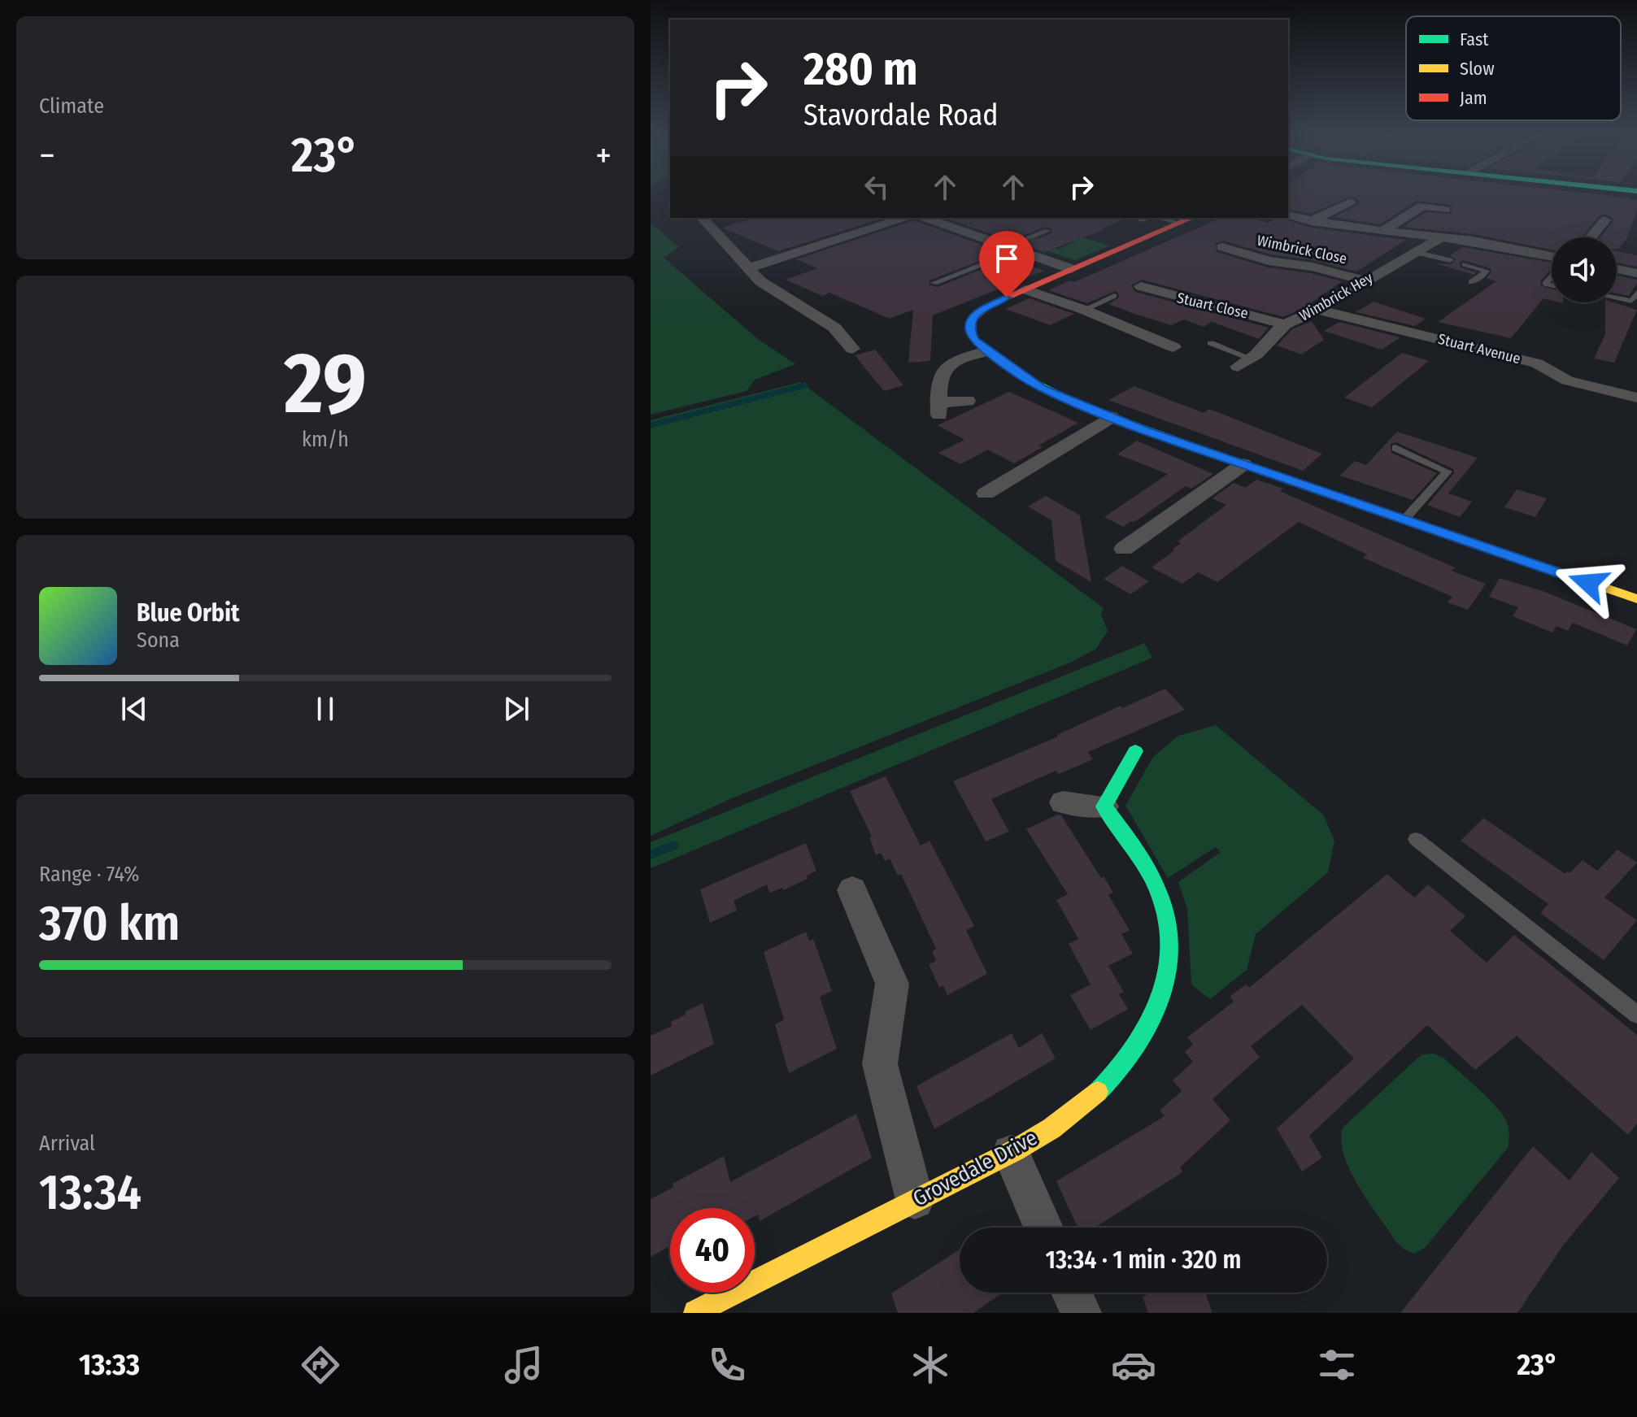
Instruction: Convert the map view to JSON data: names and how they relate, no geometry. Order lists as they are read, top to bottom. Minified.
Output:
{"streets":{"street":["Wimbrick Close","Wimbrick Hey","Stuart Close","Stuart Avenue","Grovedale Drive"]},"crossings":[["Wimbrick Close","Wimbrick Hey"],["Wimbrick Hey","Stuart Close"],["Wimbrick Hey","Stuart Avenue"]],"legend":["Fast","Slow","Jam"],"page":{"tile":["Climate",["29","km/h"],["Range · 74%","370 km"],["Arrival","13:34"]],"turn":["280 m","Stavordale Road"],"heat":["−","23°","+"],"song":["Blue Orbit","Sona"],"limit":"40","trip":"13:34 · 1 min · 320 m","tabs":["13:33","23°"]}}
